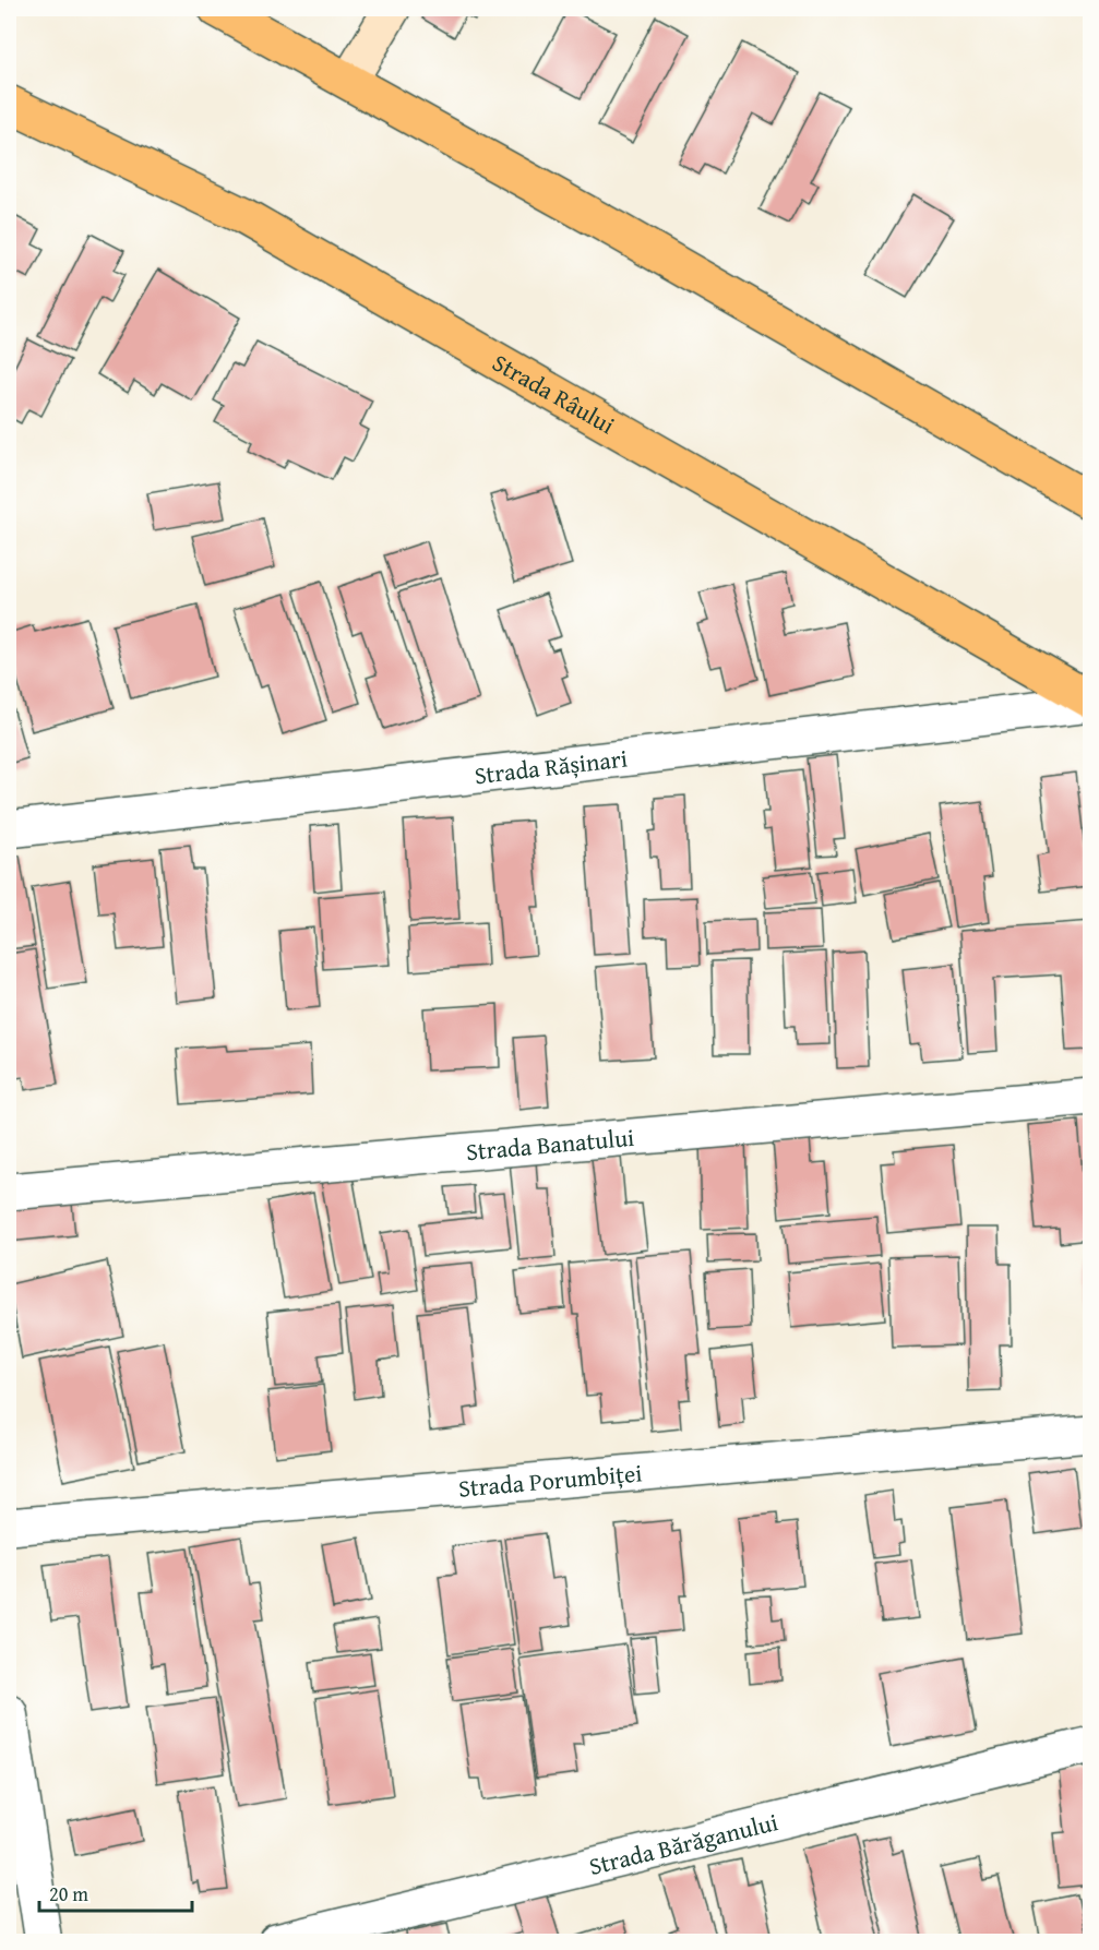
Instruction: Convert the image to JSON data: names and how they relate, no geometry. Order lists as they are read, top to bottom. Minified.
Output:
{"streets":{"main road":["Strada Râului"],"street":["Strada Rășinari","Strada Banatului","Strada Porumbiței","Strada Bărăganului"]},"crossings":[["Strada Râului","Strada Rășinari"]],"scale_bar":"20 m"}
